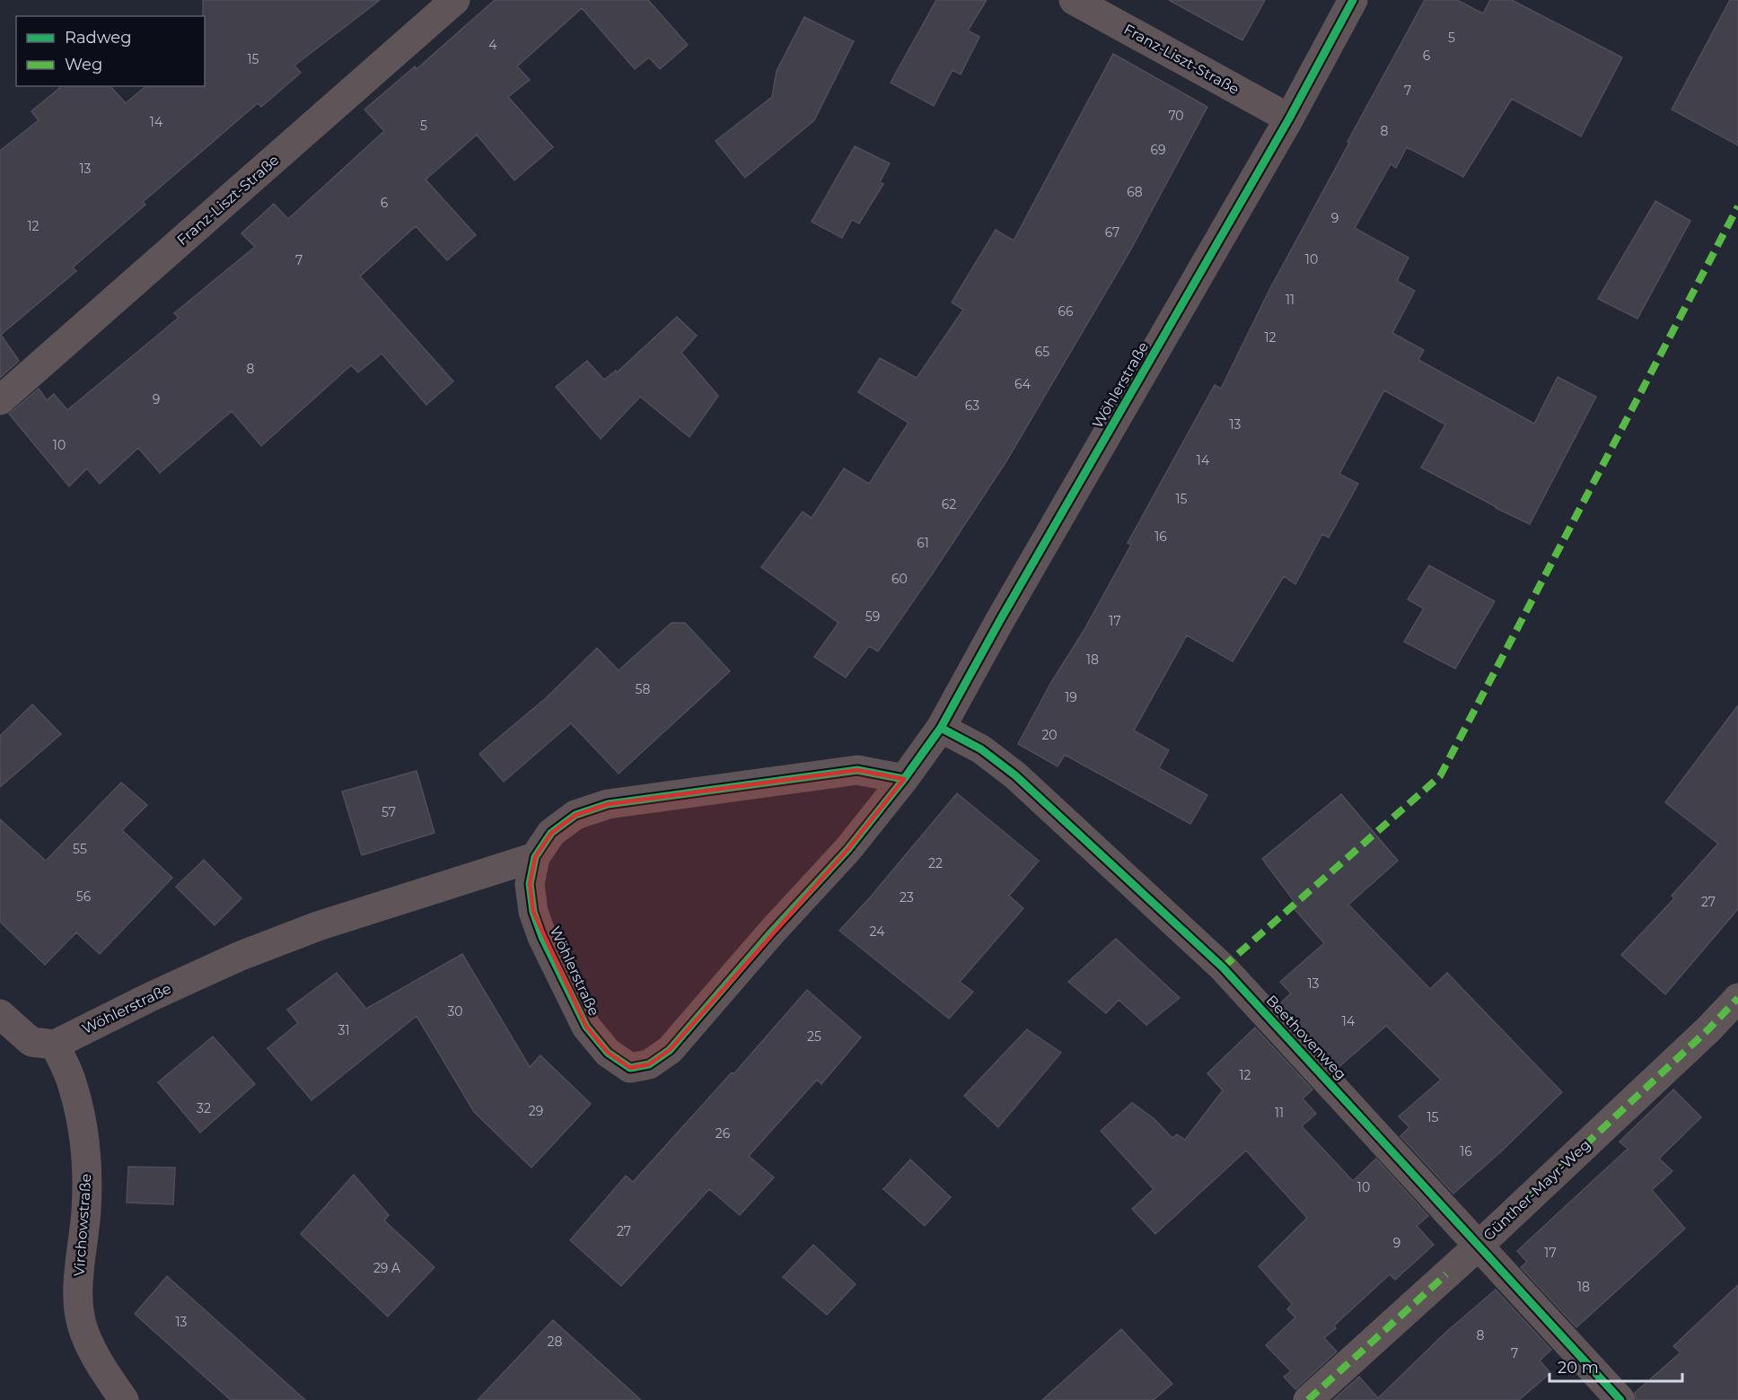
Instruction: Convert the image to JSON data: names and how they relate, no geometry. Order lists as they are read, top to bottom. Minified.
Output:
{"streets":{"street":["Franz-Liszt-Straße","Wöhlerstraße","Beethovenweg","Günther-Mayr-Weg","Virchowstraße"]},"crossings":[["Franz-Liszt-Straße","Wöhlerstraße"],["Wöhlerstraße","Beethovenweg"],["Wöhlerstraße","Virchowstraße"],["Beethovenweg","Günther-Mayr-Weg"]],"house_numbers":["5","4","6","15","7","70","14","5","8","69","13","68","6","9","12","67","10","7","11","66","12","65","8","64","9","63","13","10","14","15","62","16","61","60","59","17","18","58","19","20","57","55","22","56","23","27","24","13","30","14","31","25","12","32","29","11","15","26","16","10","27","9","17","29 A","18","13","8","28","7"],"legend":["Radweg","Weg"],"scale_bar":"20 m"}
